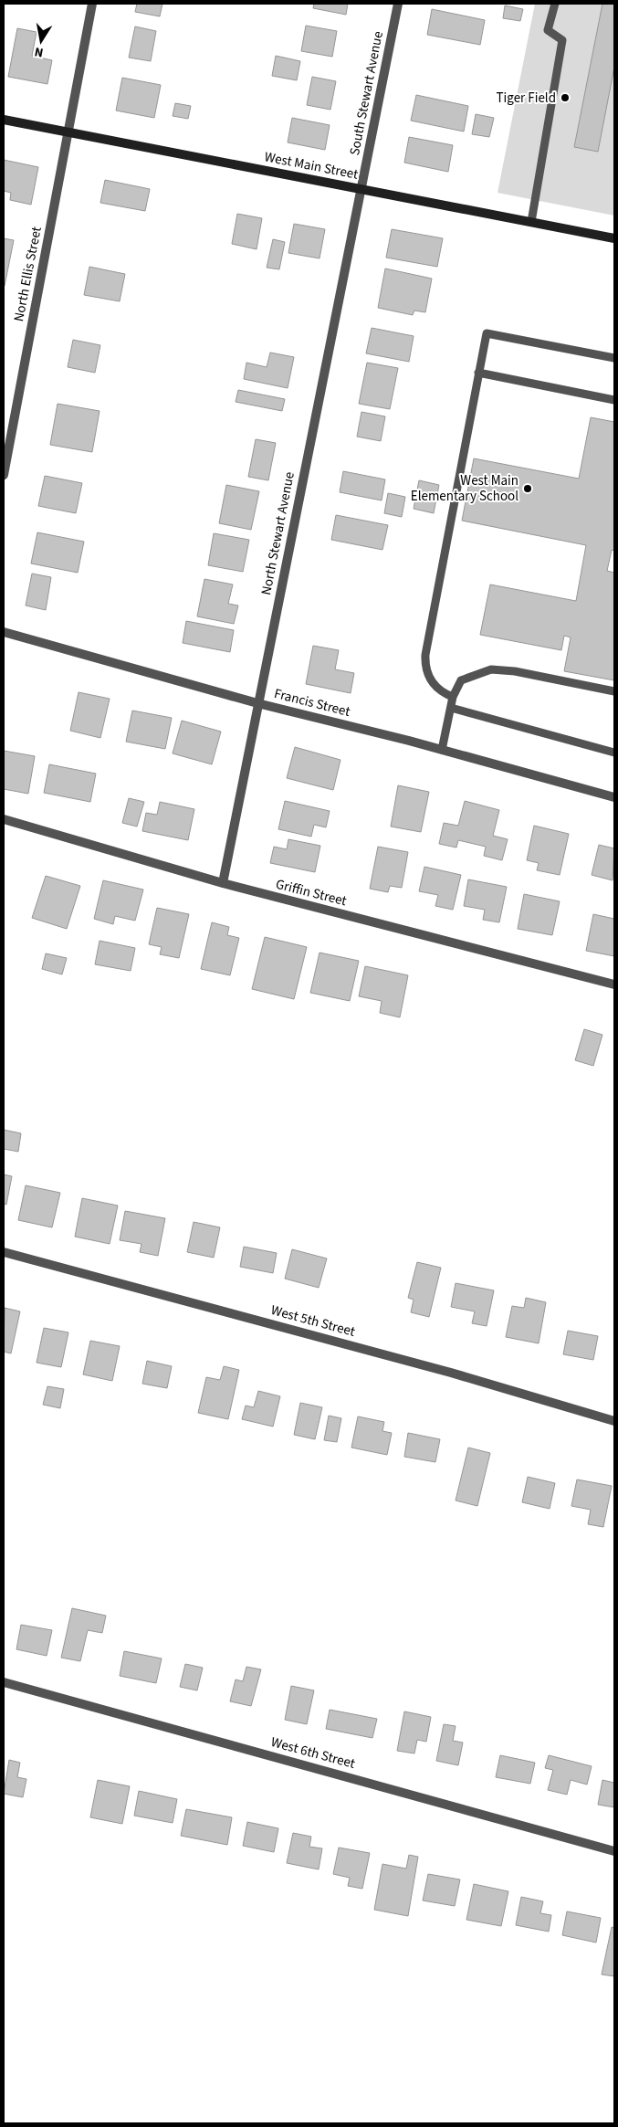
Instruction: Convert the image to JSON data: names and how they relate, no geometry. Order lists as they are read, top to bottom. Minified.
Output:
{"streets":{"main road":["West Main Street"],"street":["South Stewart Avenue","North Ellis Street","North Stewart Avenue","Francis Street","Griffin Street","West 5th Street","West 6th Street"]},"crossings":[["South Stewart Avenue","West Main Street"],["South Stewart Avenue","North Stewart Avenue"],["West Main Street","North Ellis Street"],["West Main Street","North Stewart Avenue"],["North Stewart Avenue","Francis Street"],["North Stewart Avenue","Griffin Street"]],"places":["Tiger Field","West Main Elementary School"],"north":"bottom"}
